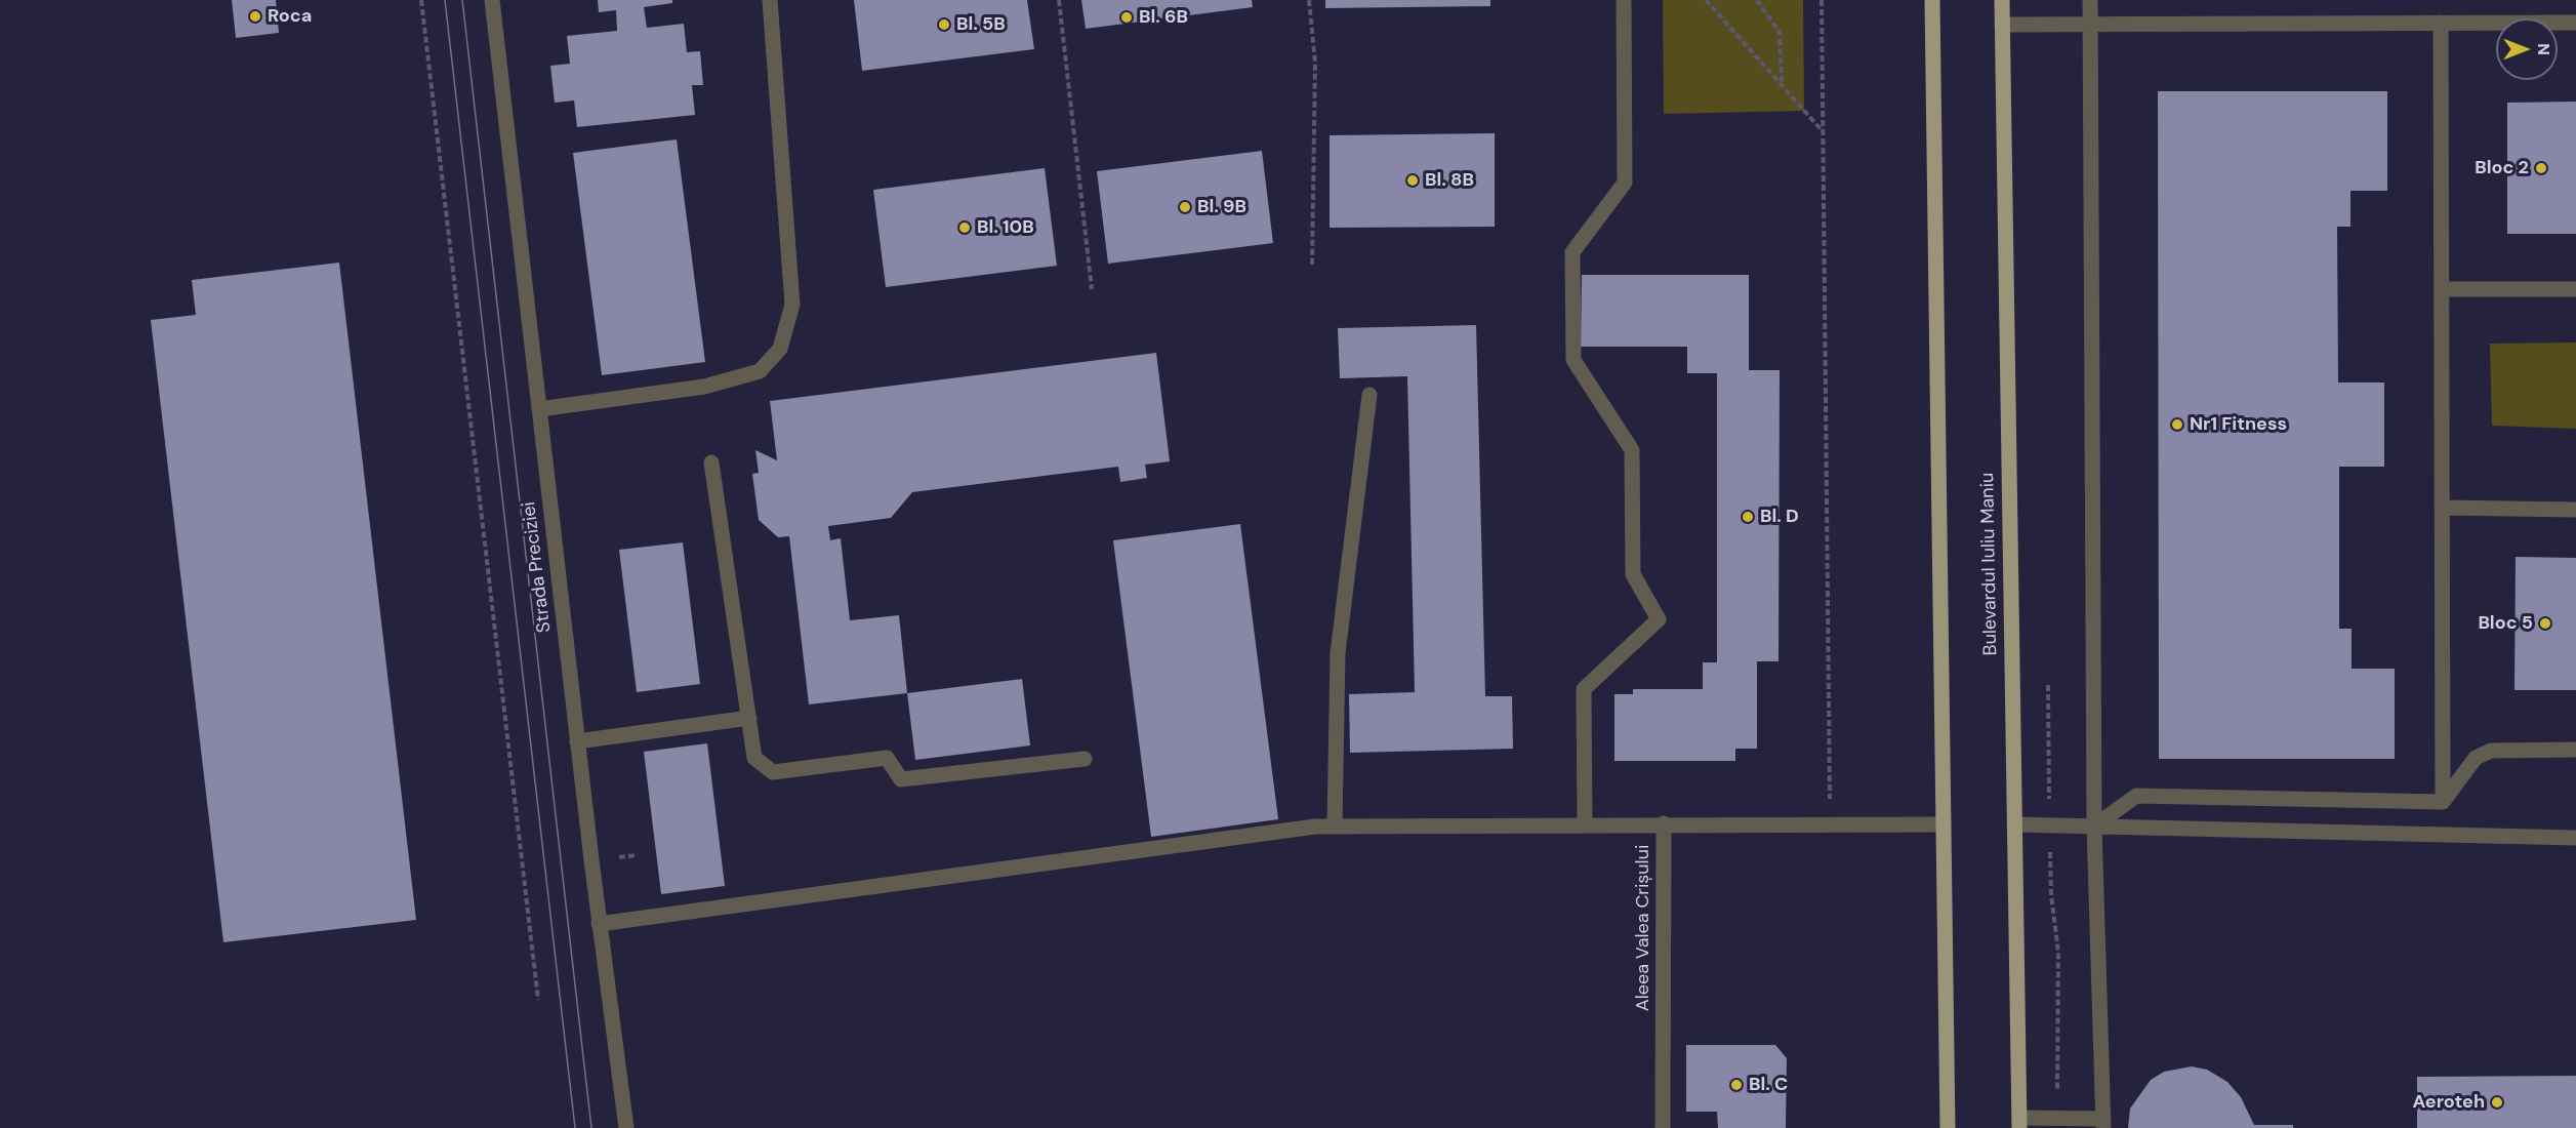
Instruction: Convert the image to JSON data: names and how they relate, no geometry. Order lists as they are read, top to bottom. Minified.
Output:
{"streets":{"main road":["Bulevardul Iuliu Maniu"],"street":["Strada Preciziei","Aleea Valea Crișului"]},"places":["Roca","Bl. 6B","Bl. 5B","Bloc 2","Bl. 8B","Bl. 9B","Bl. 10B","Nr1 Fitness","Bl. D","Bloc 5","Bl. C","Aeroteh"],"north":"right"}
